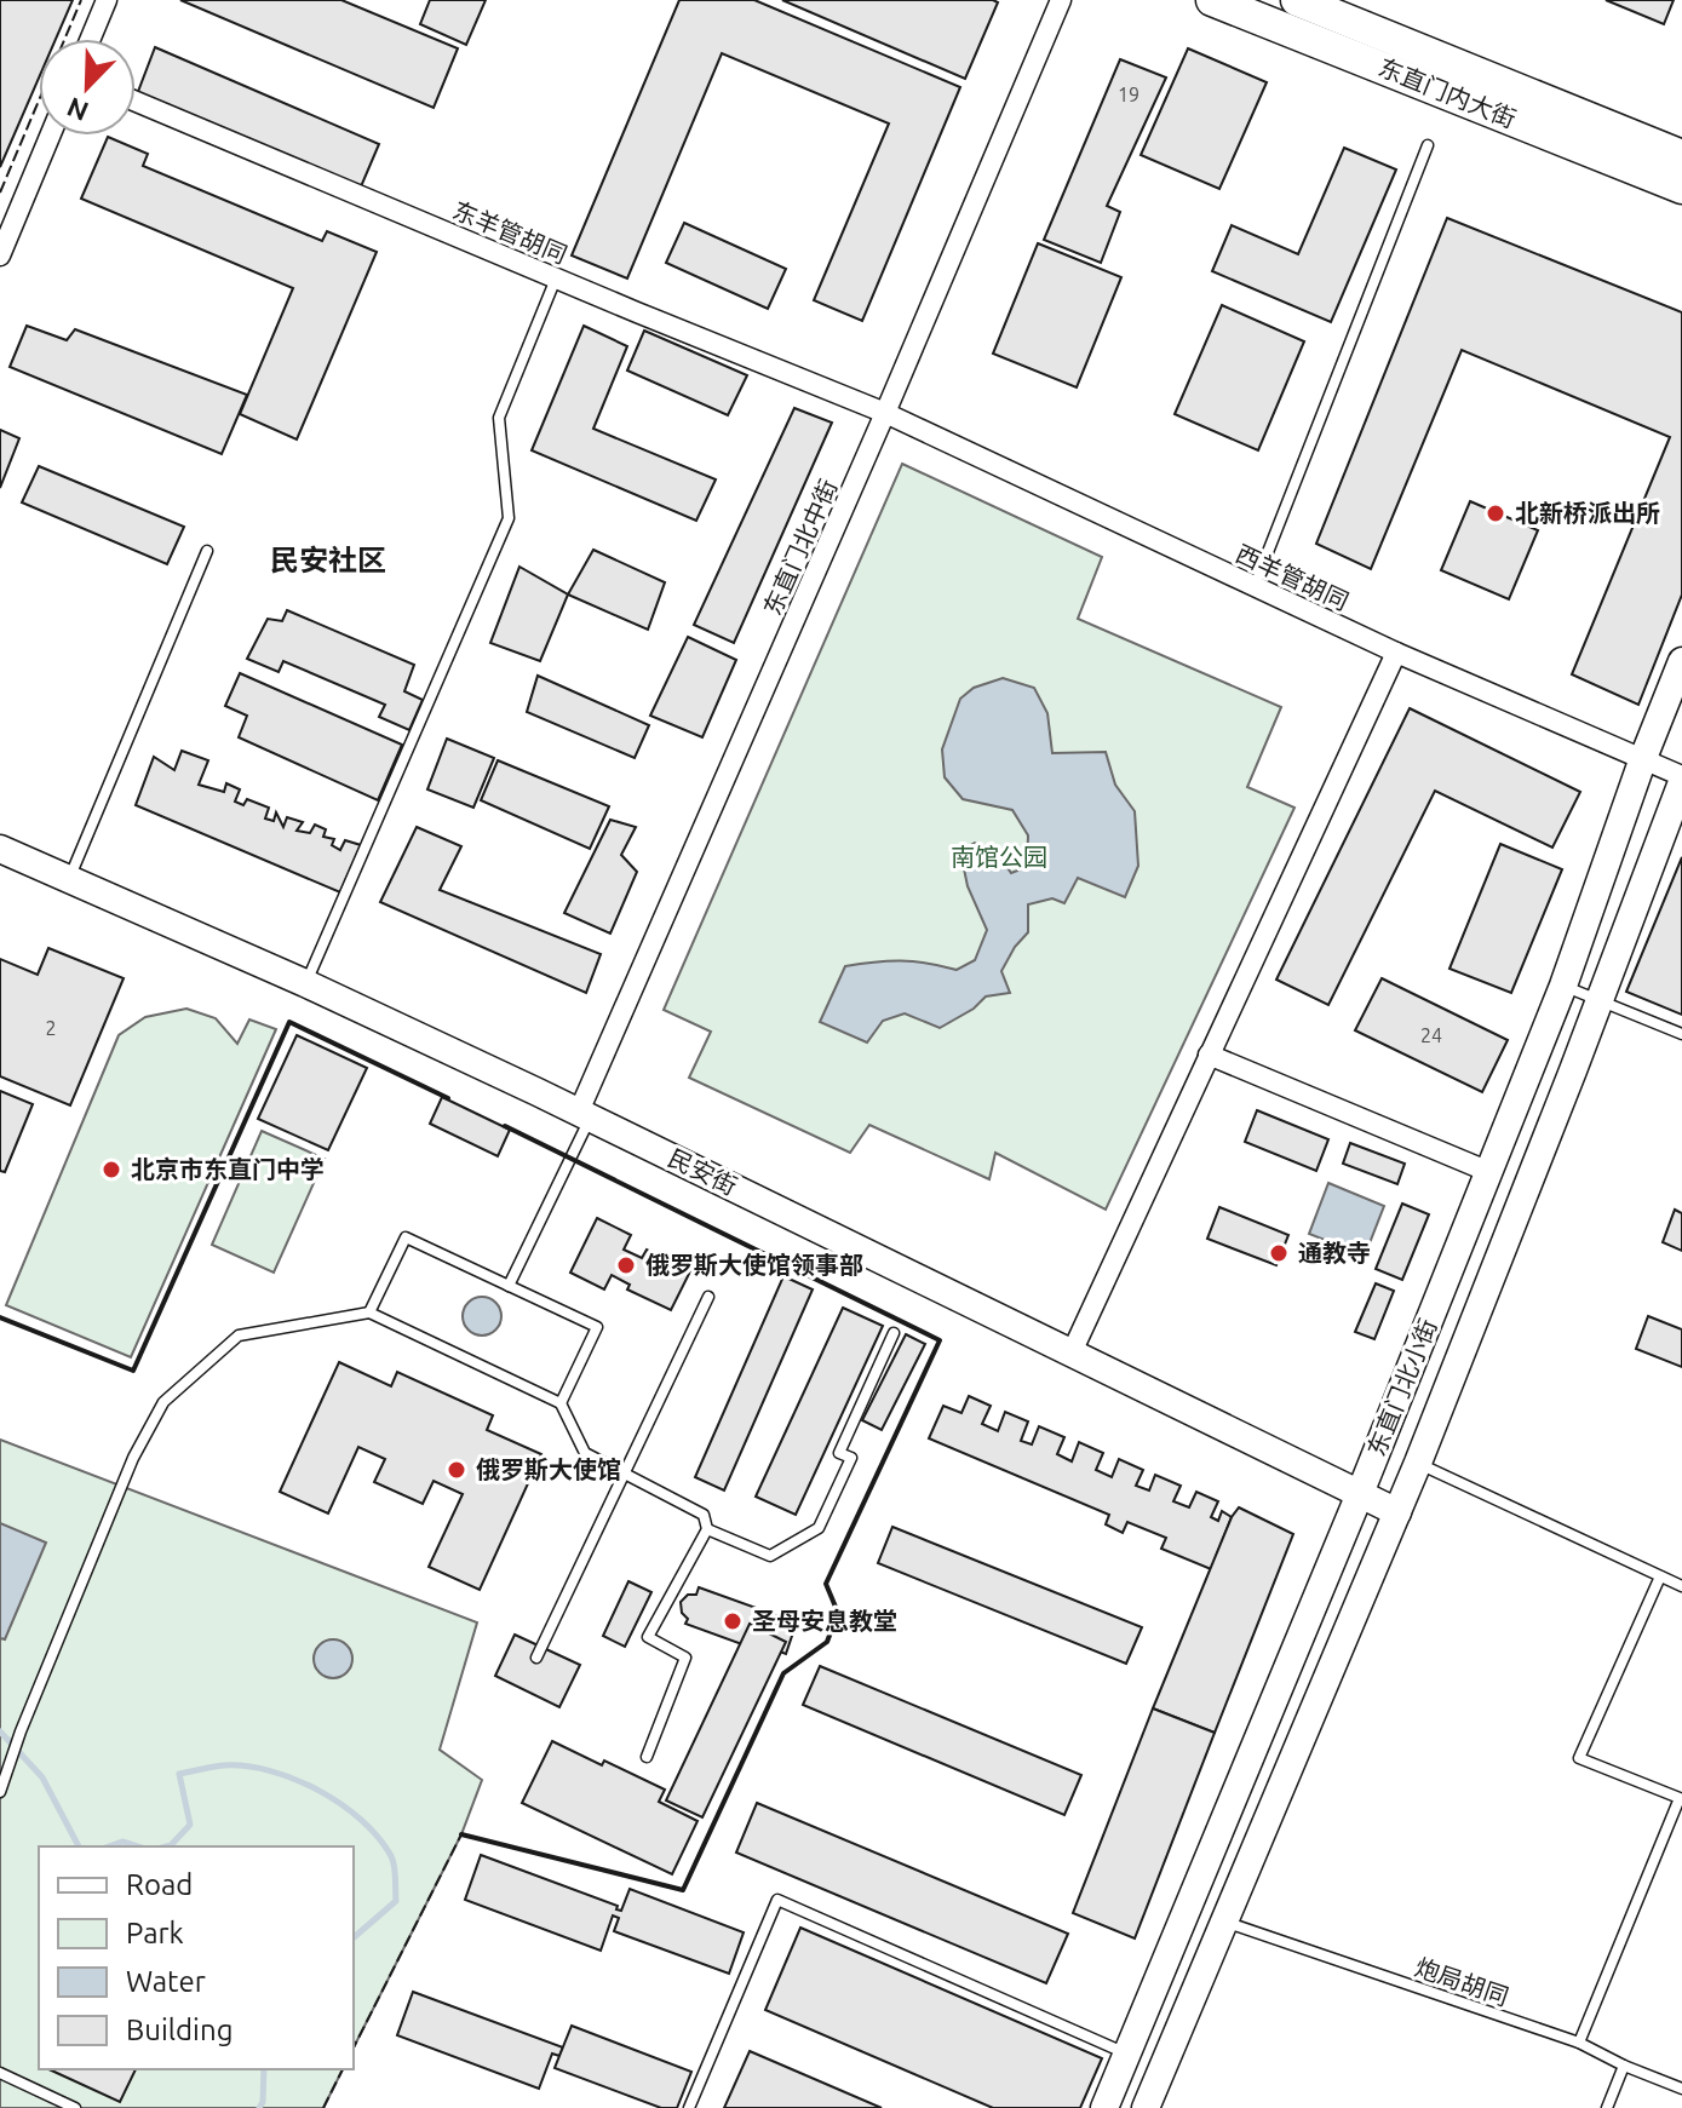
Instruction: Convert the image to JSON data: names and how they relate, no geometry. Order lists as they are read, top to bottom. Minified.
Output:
{"streets":{"main road":["东直门内大街","民安街","东直门北小街"],"street":["东羊管胡同","东直门北中街","西羊管胡同"],"lane":["炮局胡同"]},"crossings":[["东羊管胡同","东直门北中街"],["东羊管胡同","西羊管胡同"],["东直门北中街","西羊管胡同"],["东直门北中街","民安街"],["西羊管胡同","东直门北小街"],["民安街","东直门北小街"],["东直门北小街","炮局胡同"]],"districts":["民安社区"],"parks":["南馆公园"],"places":["北新桥派出所","北京市东直门中学","通教寺","俄罗斯大使馆领事部","俄罗斯大使馆","圣母安息教堂"],"house_numbers":["19","2","24"],"legend":["Road","Park","Water","Building"],"north":"bottom left"}
